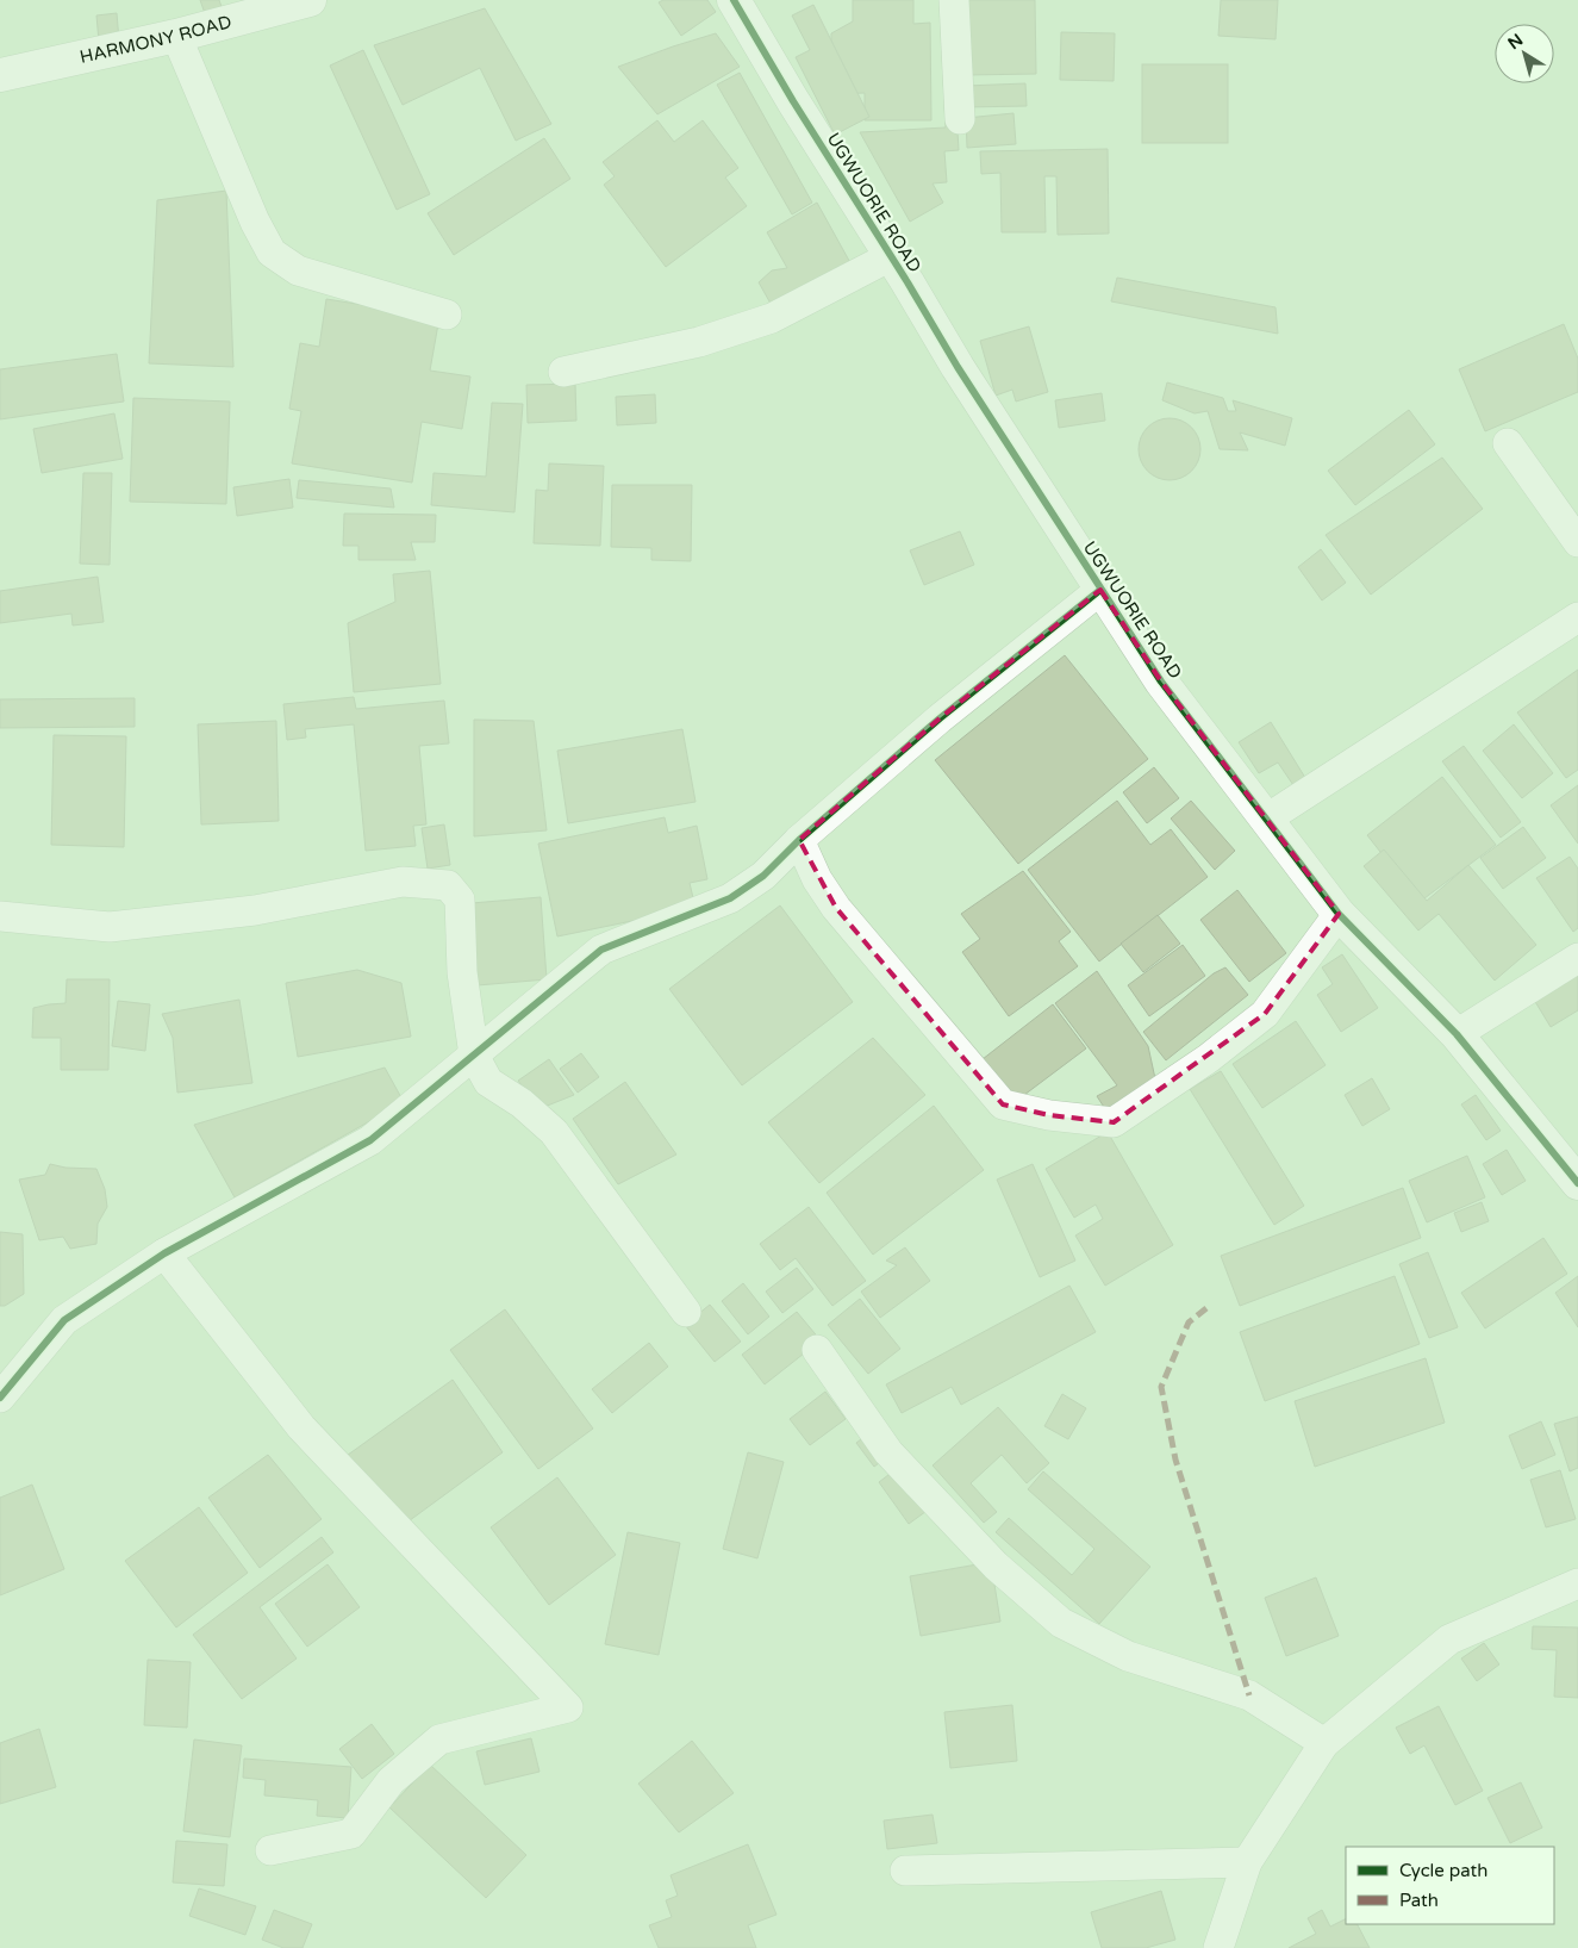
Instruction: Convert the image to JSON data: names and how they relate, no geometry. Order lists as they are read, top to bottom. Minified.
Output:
{"streets":{"street":["HARMONY ROAD","UGWUORIE ROAD"]},"legend":["Cycle path","Path"],"north":"top left"}
